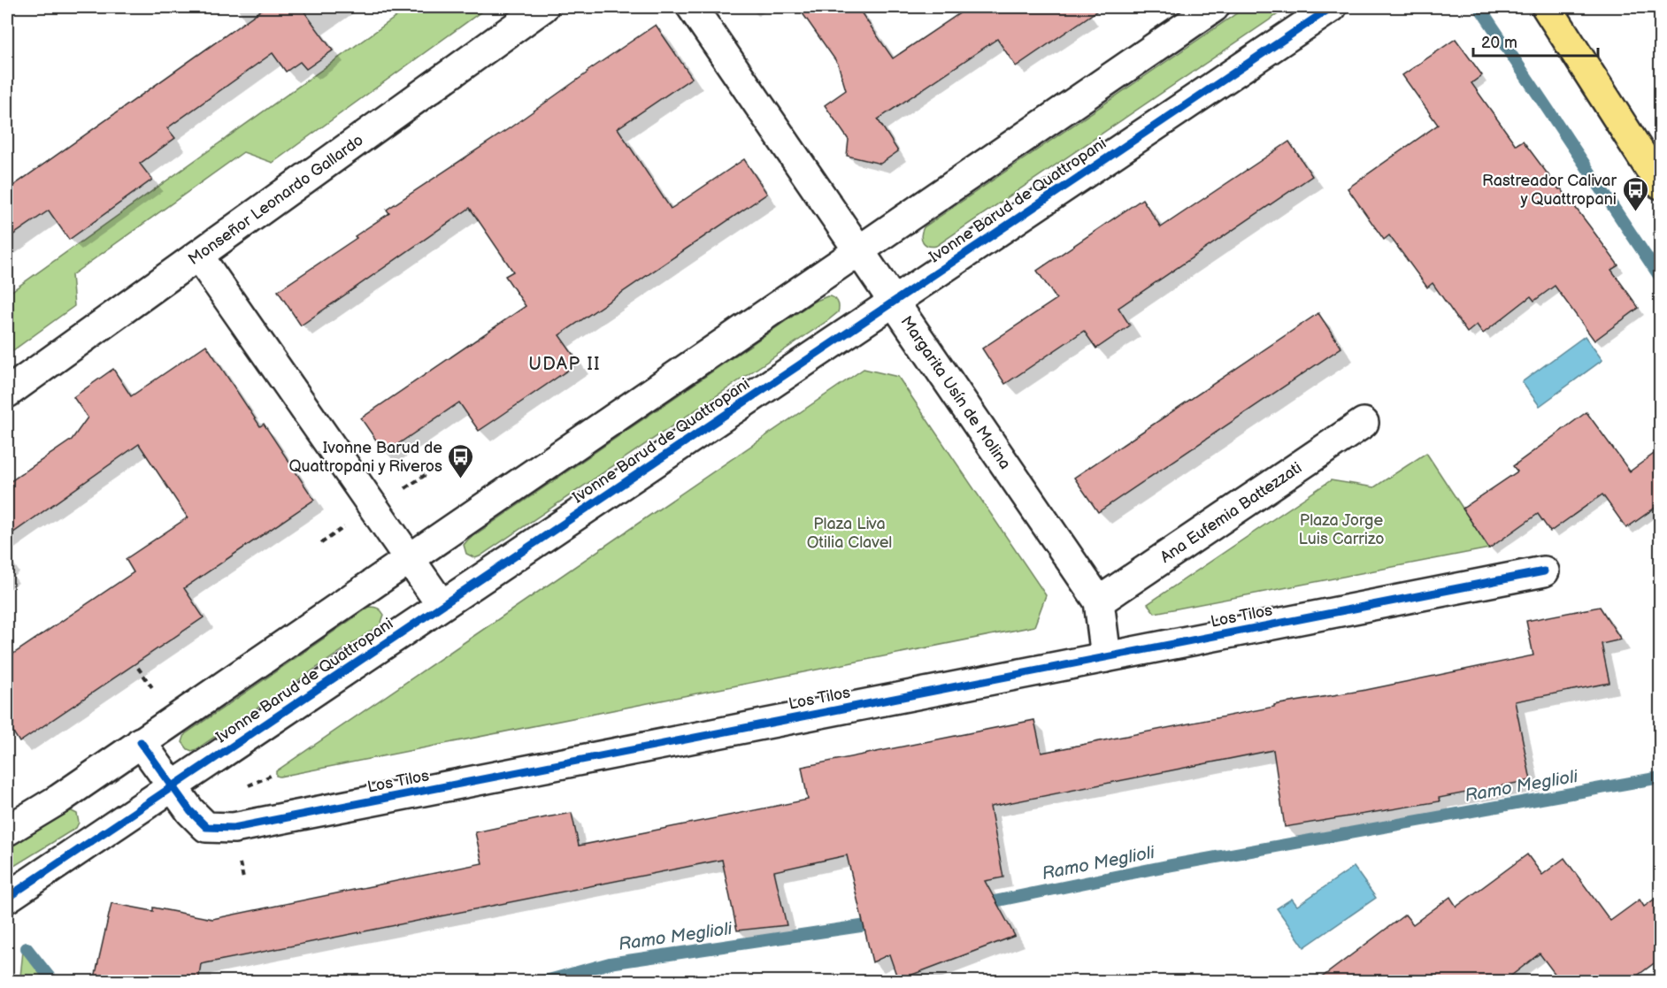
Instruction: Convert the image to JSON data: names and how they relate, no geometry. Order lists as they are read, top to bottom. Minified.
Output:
{"streets":{"street":["Monseñor Leonardo Gallardo","Ivonne Barud de Quattropani","Margarita Usín de Molina","Ana Eufemia Battezzati","Los Tilos"]},"crossings":[["Ivonne Barud de Quattropani","Margarita Usín de Molina"],["Ivonne Barud de Quattropani","Los Tilos"],["Margarita Usín de Molina","Ana Eufemia Battezzati"],["Margarita Usín de Molina","Los Tilos"]],"districts":["UDAP II"],"water":["Ramo Meglioli"],"parks":["Plaza Jorge Luis Carrizo","Plaza Liva Otilia Clavel"],"places":{"bus stop":["Rastreador Calivar y Quattropani","Ivonne Barud de Quattropani y Riveros"]},"scale_bar":"20 m"}
